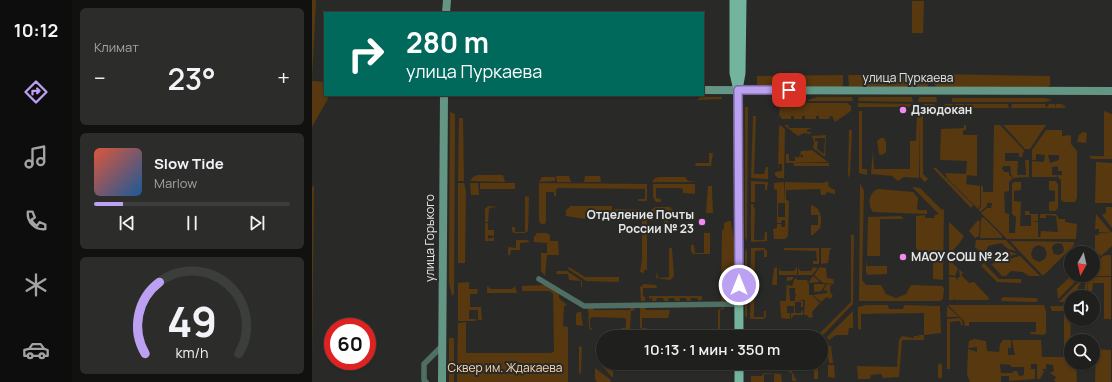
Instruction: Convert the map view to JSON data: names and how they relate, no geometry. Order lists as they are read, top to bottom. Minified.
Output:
{"streets":{"main road":["улица Пуркаева","улица Горького"]},"parks":["Сквер им. Ждакаева"],"places":["Дзюдокан","Отделение Почты России № 23","МАОУ СОШ № 22"],"north":"bottom","page":{"tabs":"10:12","tile":"Климат","turn":["280 m","улица Пуркаева"],"heat":["−","23°","+"],"song":["Slow Tide","Marlow"],"limit":"60","trip":"10:13 · 1 мин · 350 m","gauge":["49","km/h"]}}
